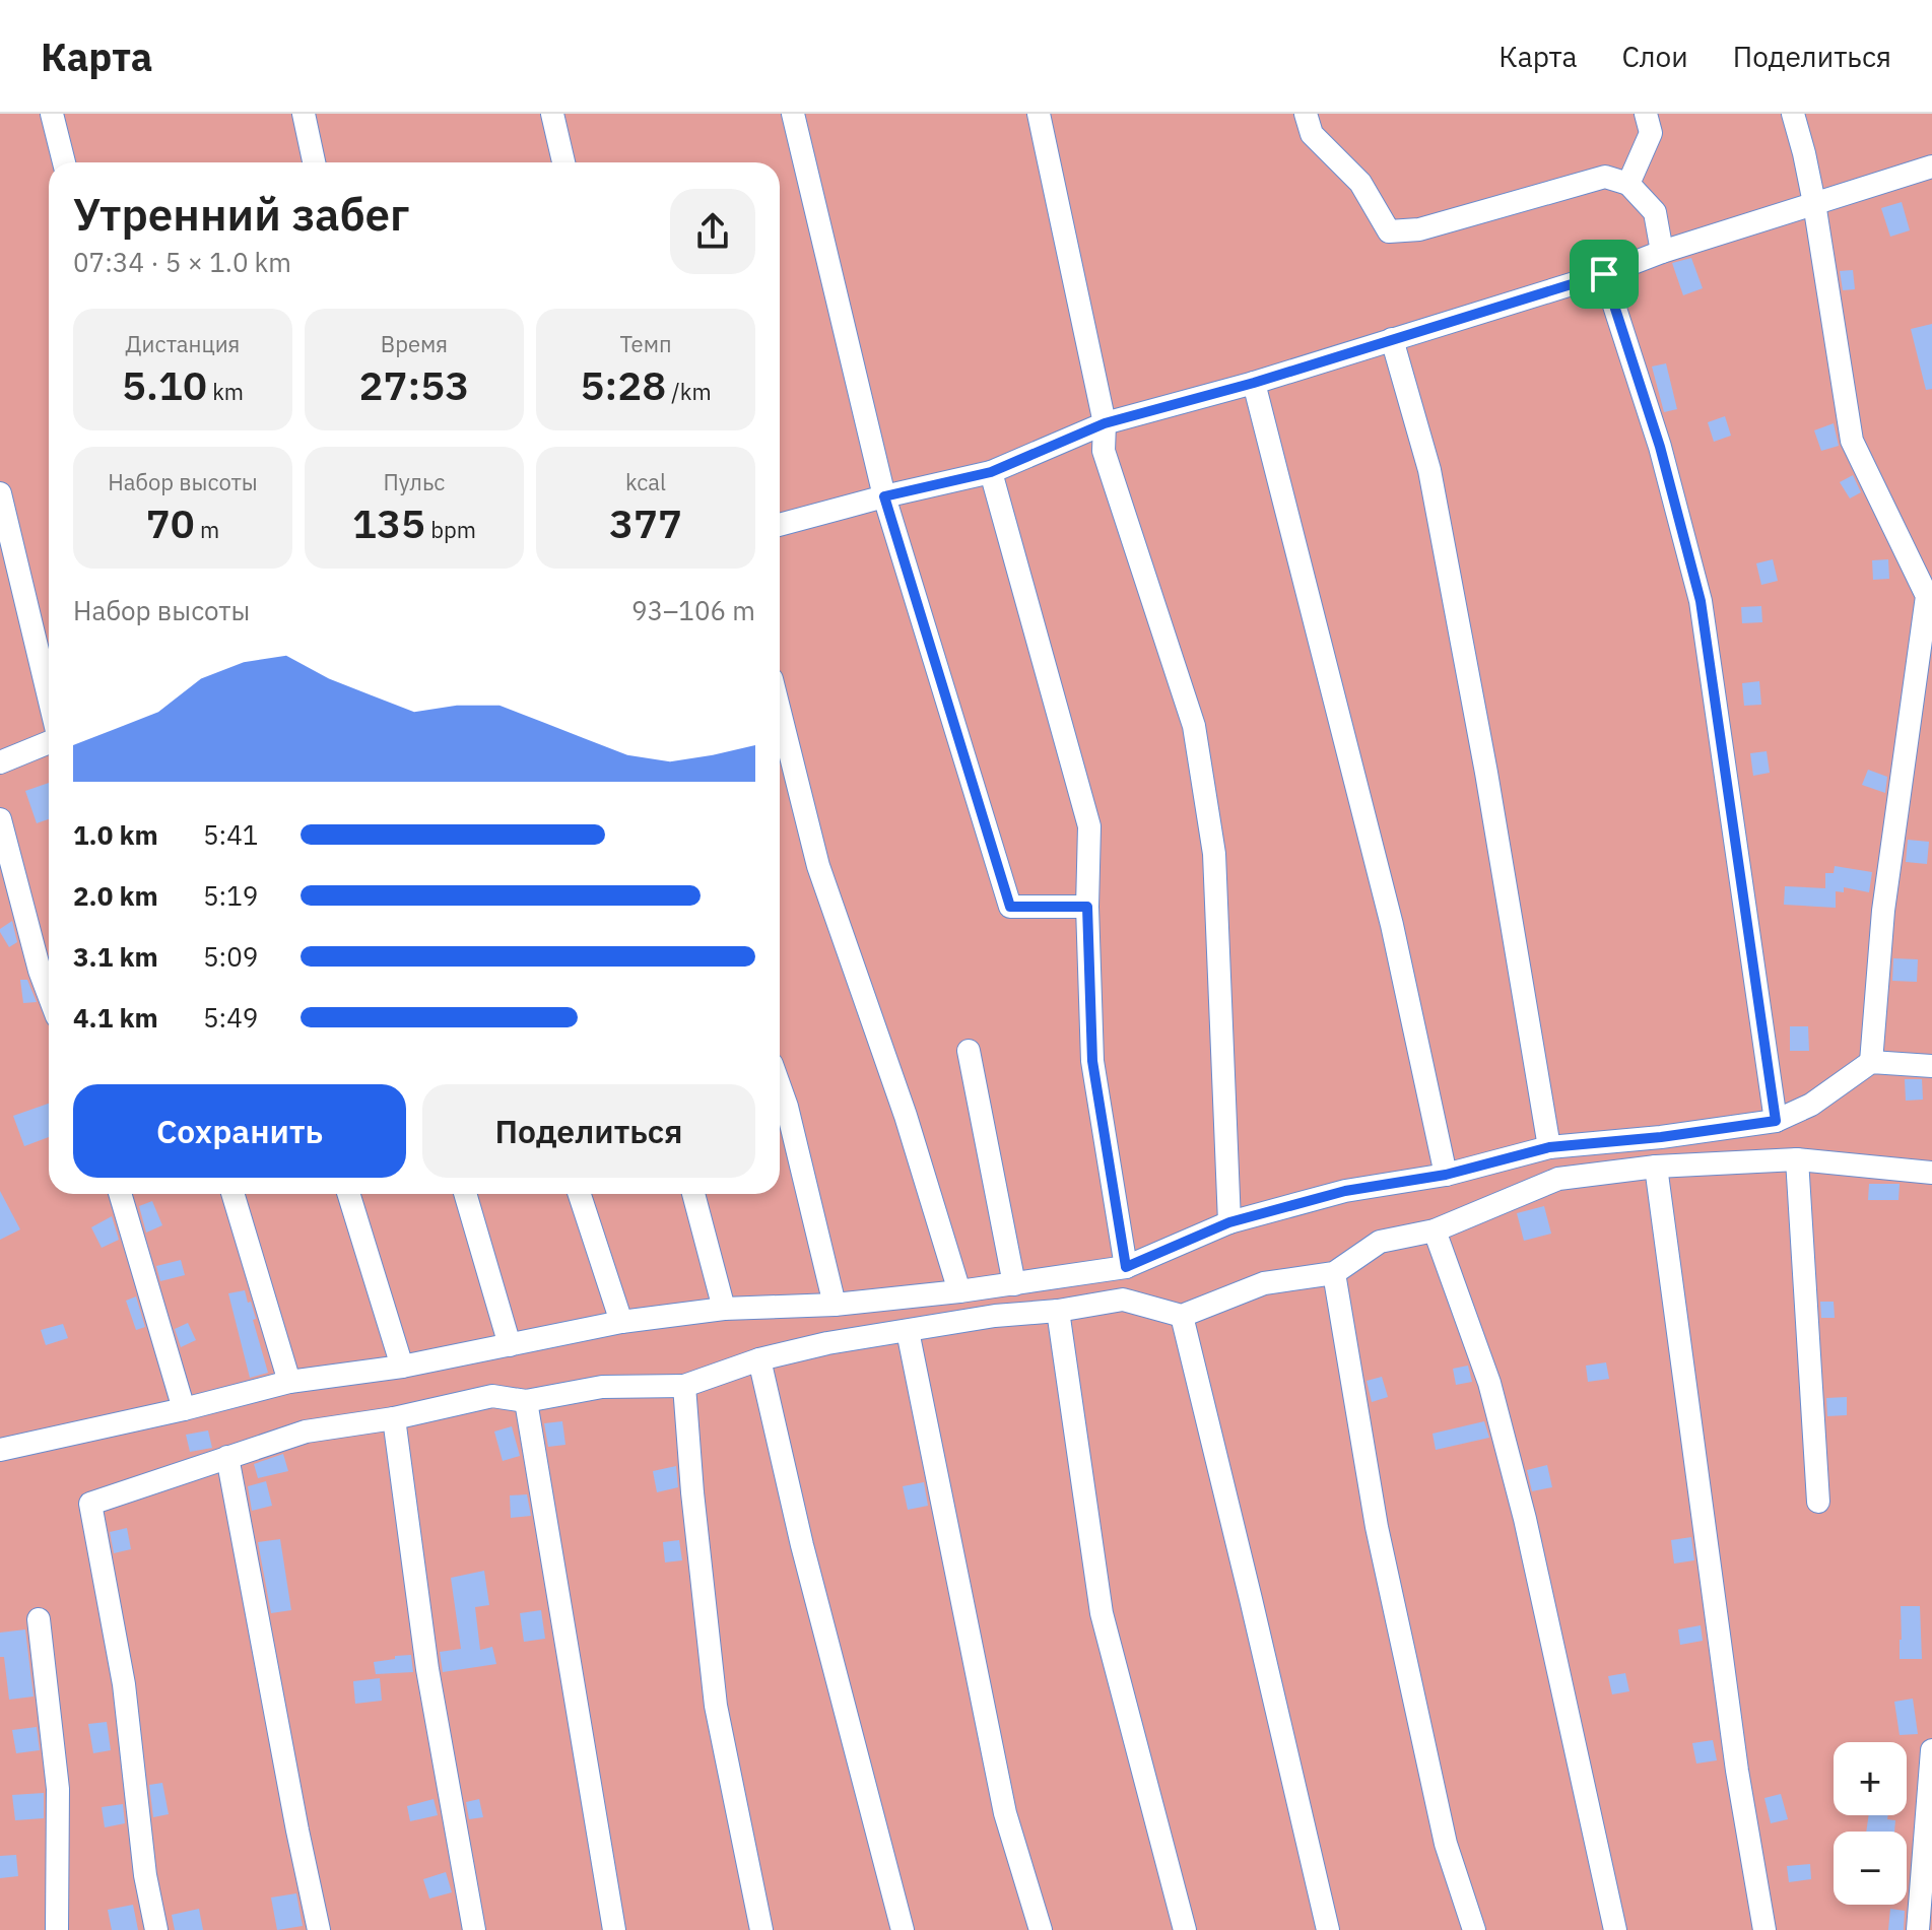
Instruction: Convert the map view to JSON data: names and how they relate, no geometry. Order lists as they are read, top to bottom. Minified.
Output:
{"page":{"header":"Карта","nav":["Карта","Слои","Поделиться"],"heading":["Утренний забег","07:34 · 5 × 1.0 km"],"stats":[["Дистанция","5.10 km"],["Время","27:53"],["Темп","5:28 /km"],["Набор высоты","70 m"],["Пульс","135 bpm"],["kcal","377"]],"chart":["Набор высоты","93–106 m"],"list":[{"name":"1.0 km","note":"5:41"},{"name":"2.0 km","note":"5:19"},{"name":"3.1 km","note":"5:09"},{"name":"4.1 km","note":"5:49"}],"buttons":["Сохранить","Поделиться"],"map_buttons":["+","−"]}}
